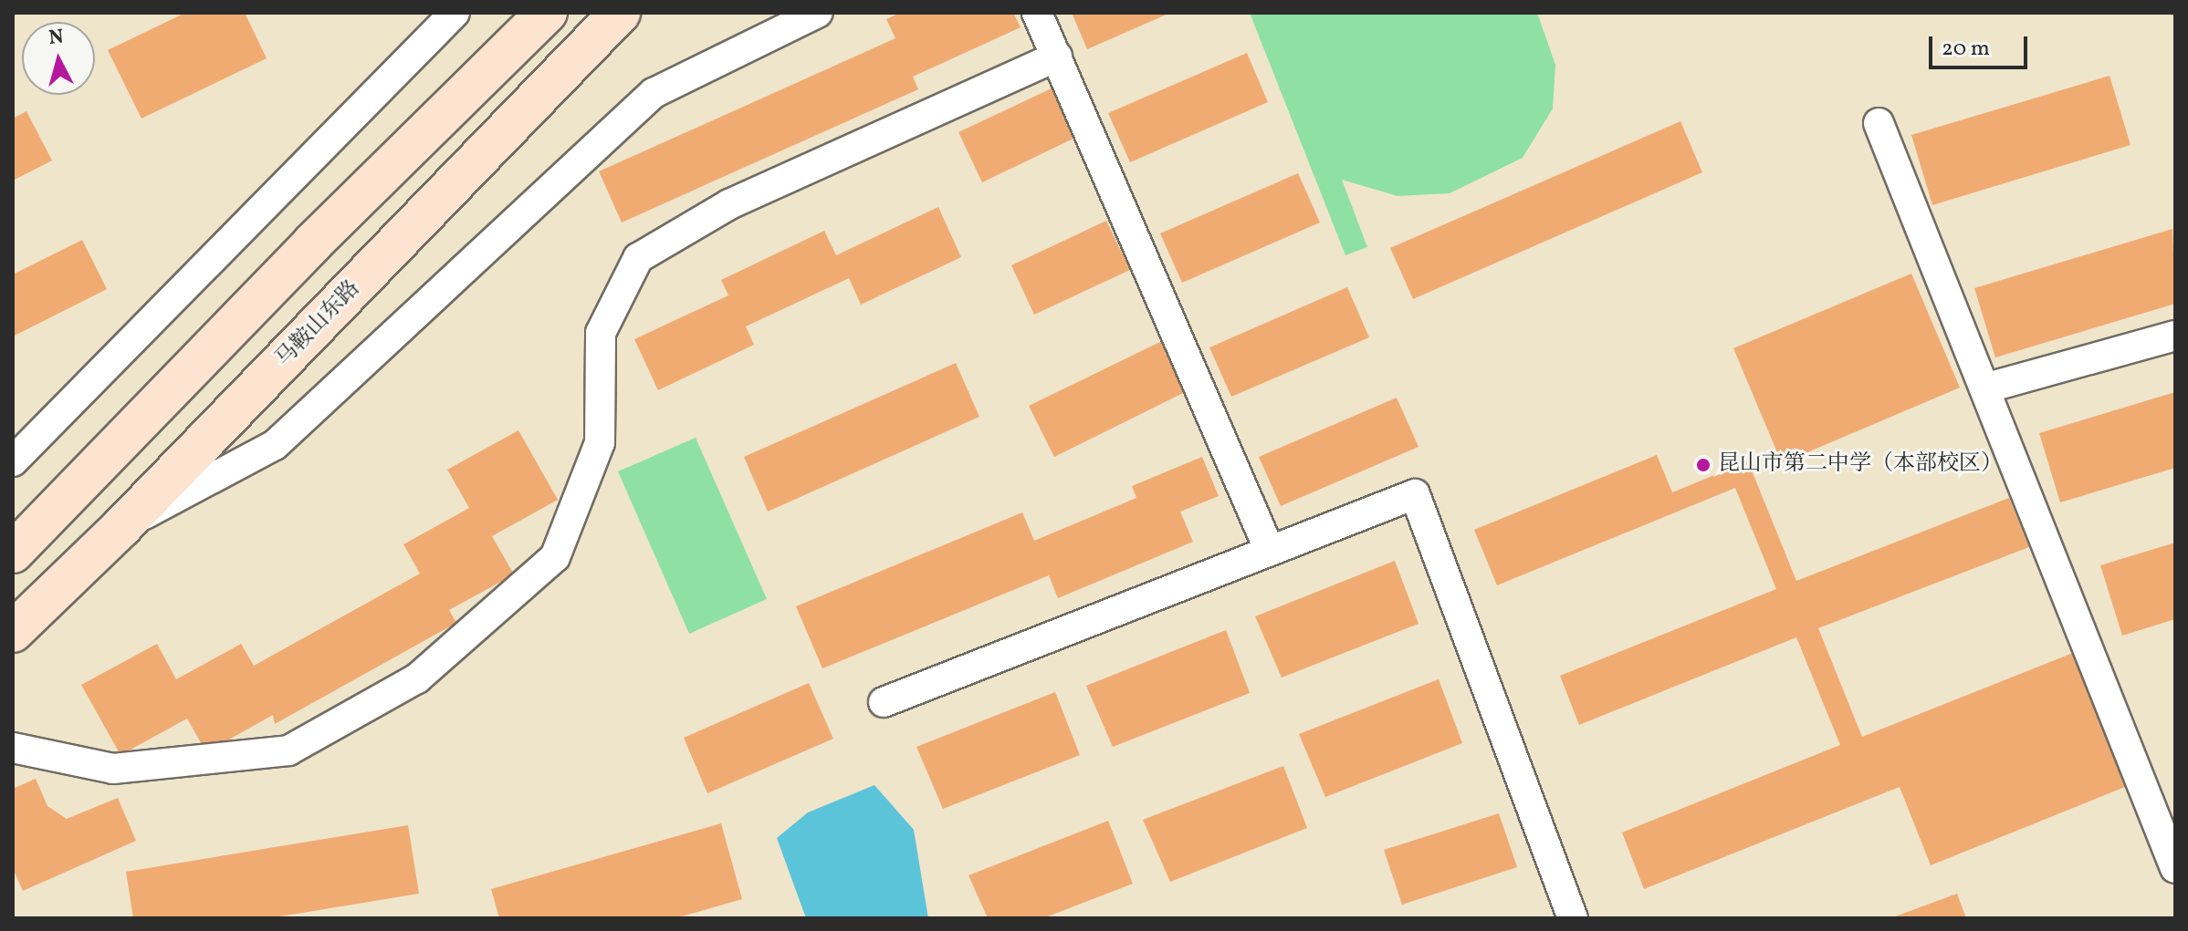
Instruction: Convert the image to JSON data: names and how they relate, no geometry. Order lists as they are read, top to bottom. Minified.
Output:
{"streets":{"main road":["马鞍山东路"]},"places":["昆山市第二中学（本部校区）"],"scale_bar":"20 m","north":"top"}
